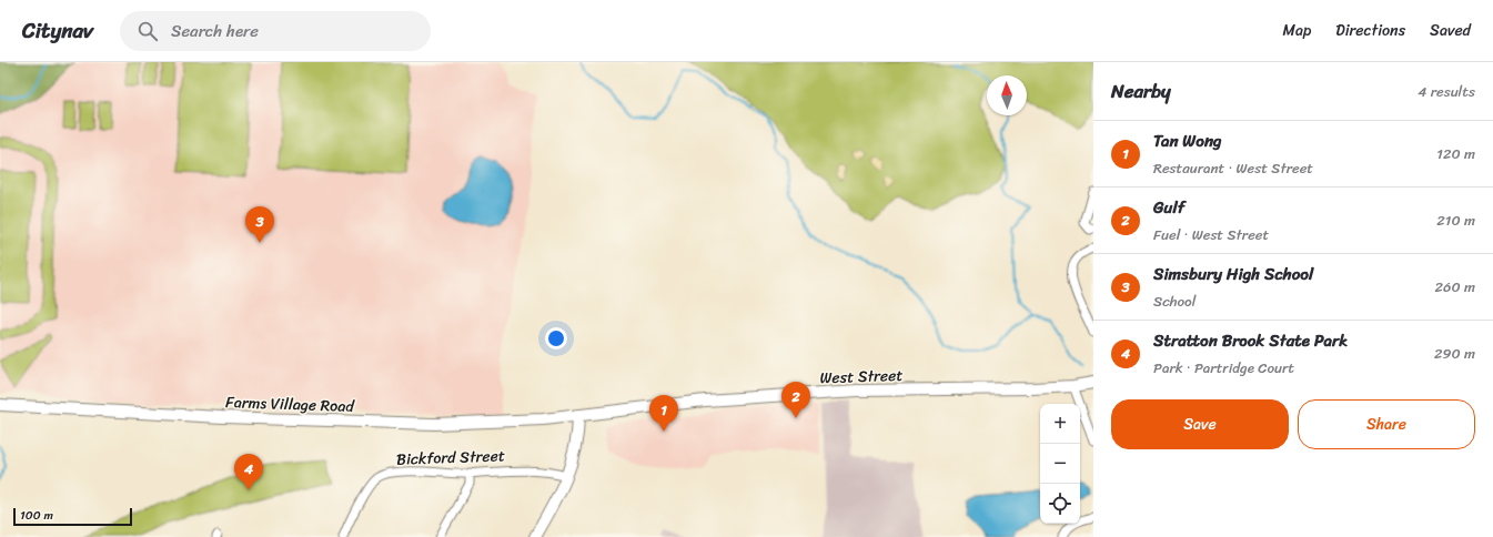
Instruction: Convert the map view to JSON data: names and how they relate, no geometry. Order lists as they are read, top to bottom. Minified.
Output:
{"streets":{"main road":["West Street","Farms Village Road"],"street":["Bickford Street"]},"crossings":[["West Street","Farms Village Road"]],"scale_bar":"100 m","north":"top","page":{"header":"Citynav","search":"Search here","nav":["Map","Directions","Saved"],"heading":["Nearby","4 results"],"list":[{"mark":"1","name":"Tan Wong","note":"Restaurant · West Street","value":"120 m"},{"mark":"2","name":"Gulf","note":"Fuel · West Street","value":"210 m"},{"mark":"3","name":"Simsbury High School","note":"School","value":"260 m"},{"mark":"4","name":"Stratton Brook State Park","note":"Park · Partridge Court","value":"290 m"}],"pins":["3","2","1","4"],"buttons":["Save","Share"],"map_buttons":["+","−"],"scale":"100 m"}}
